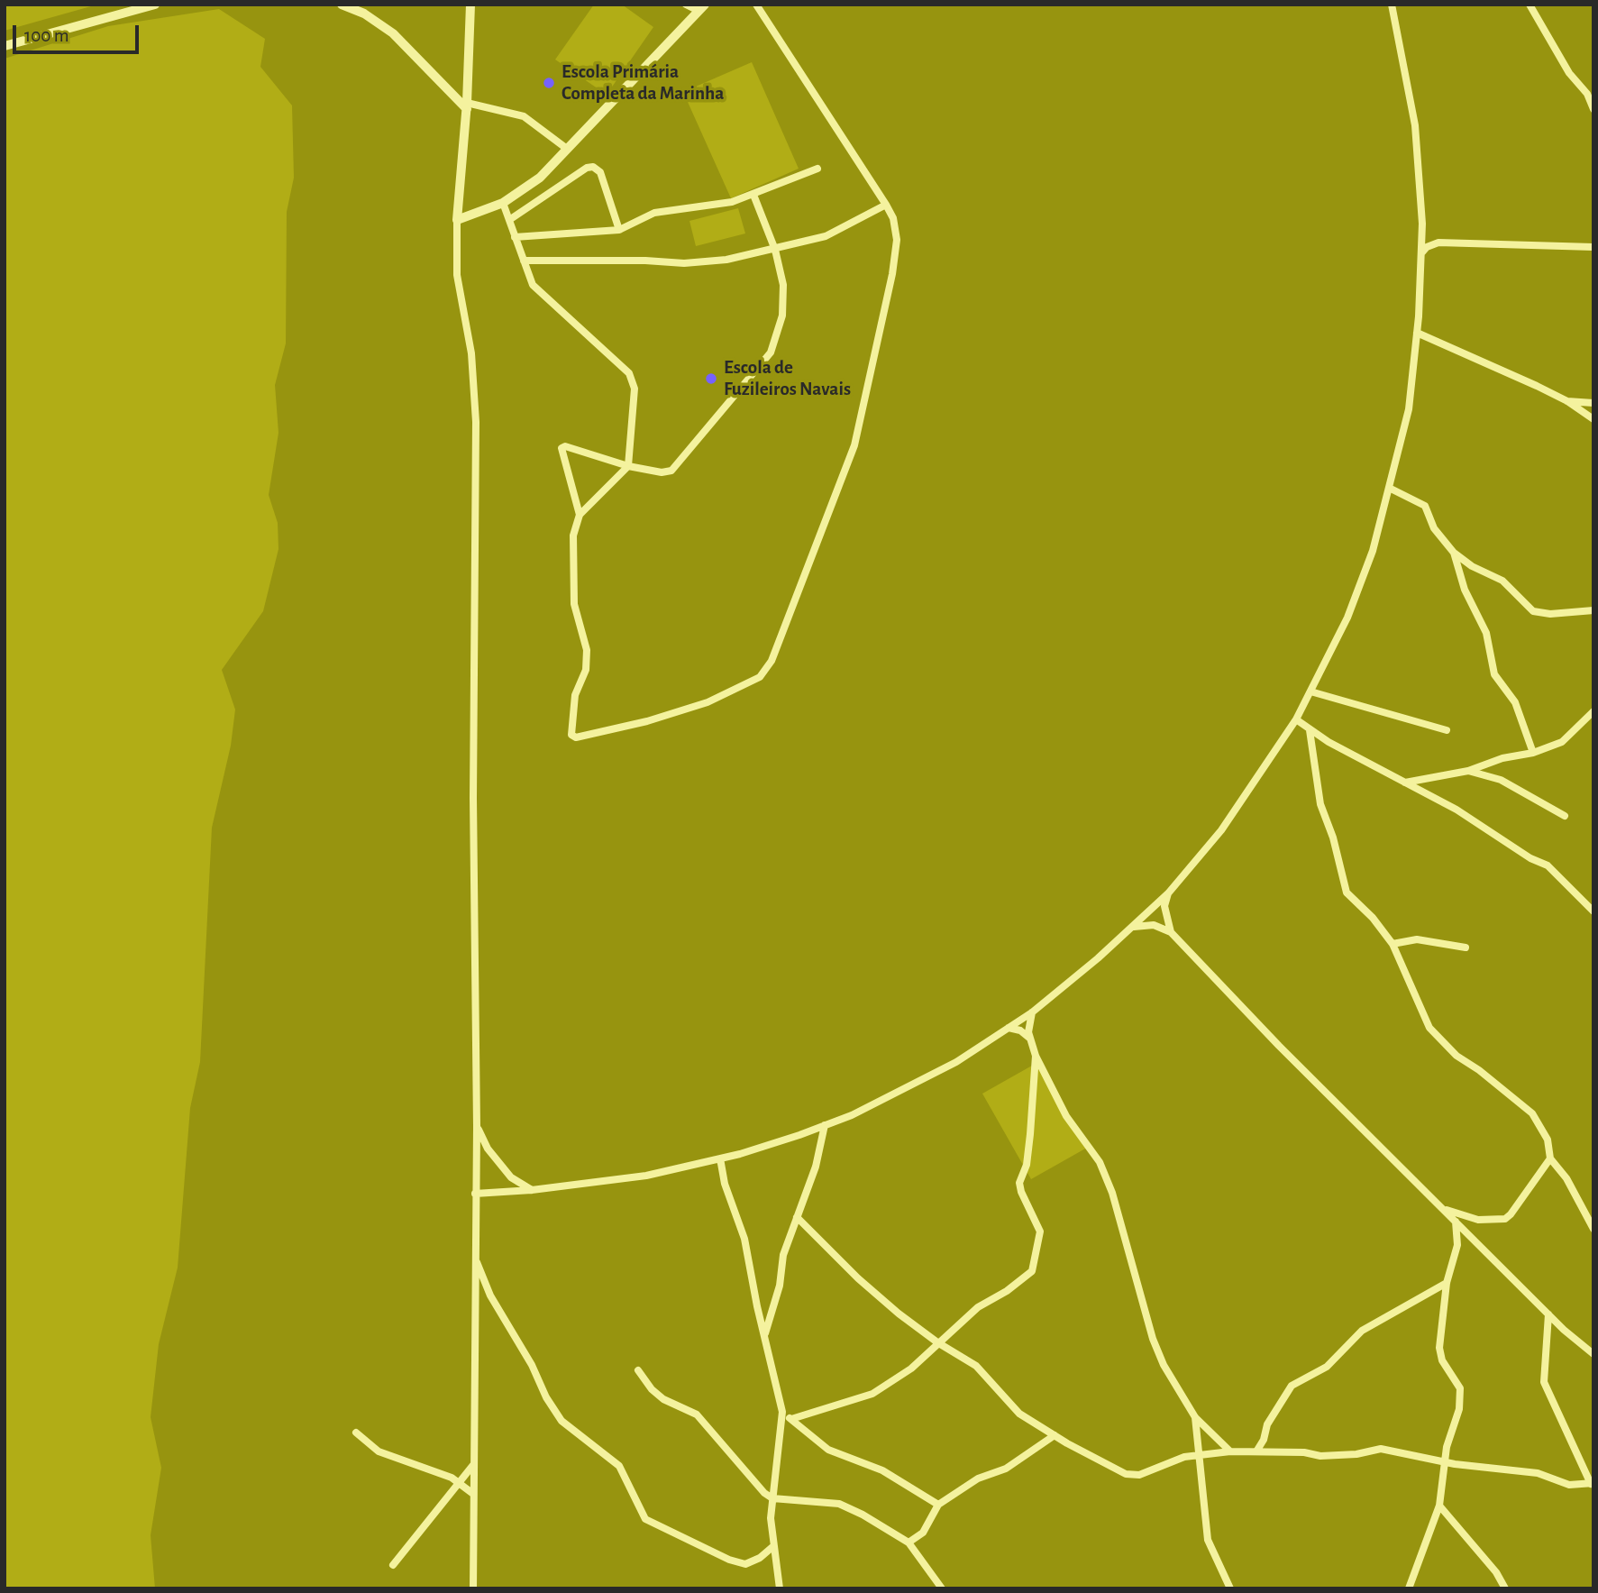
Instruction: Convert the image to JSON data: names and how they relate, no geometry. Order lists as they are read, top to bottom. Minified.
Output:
{"places":["Escola Primária Completa da Marinha","Escola de Fuzileiros Navais"],"scale_bar":"100 m"}
